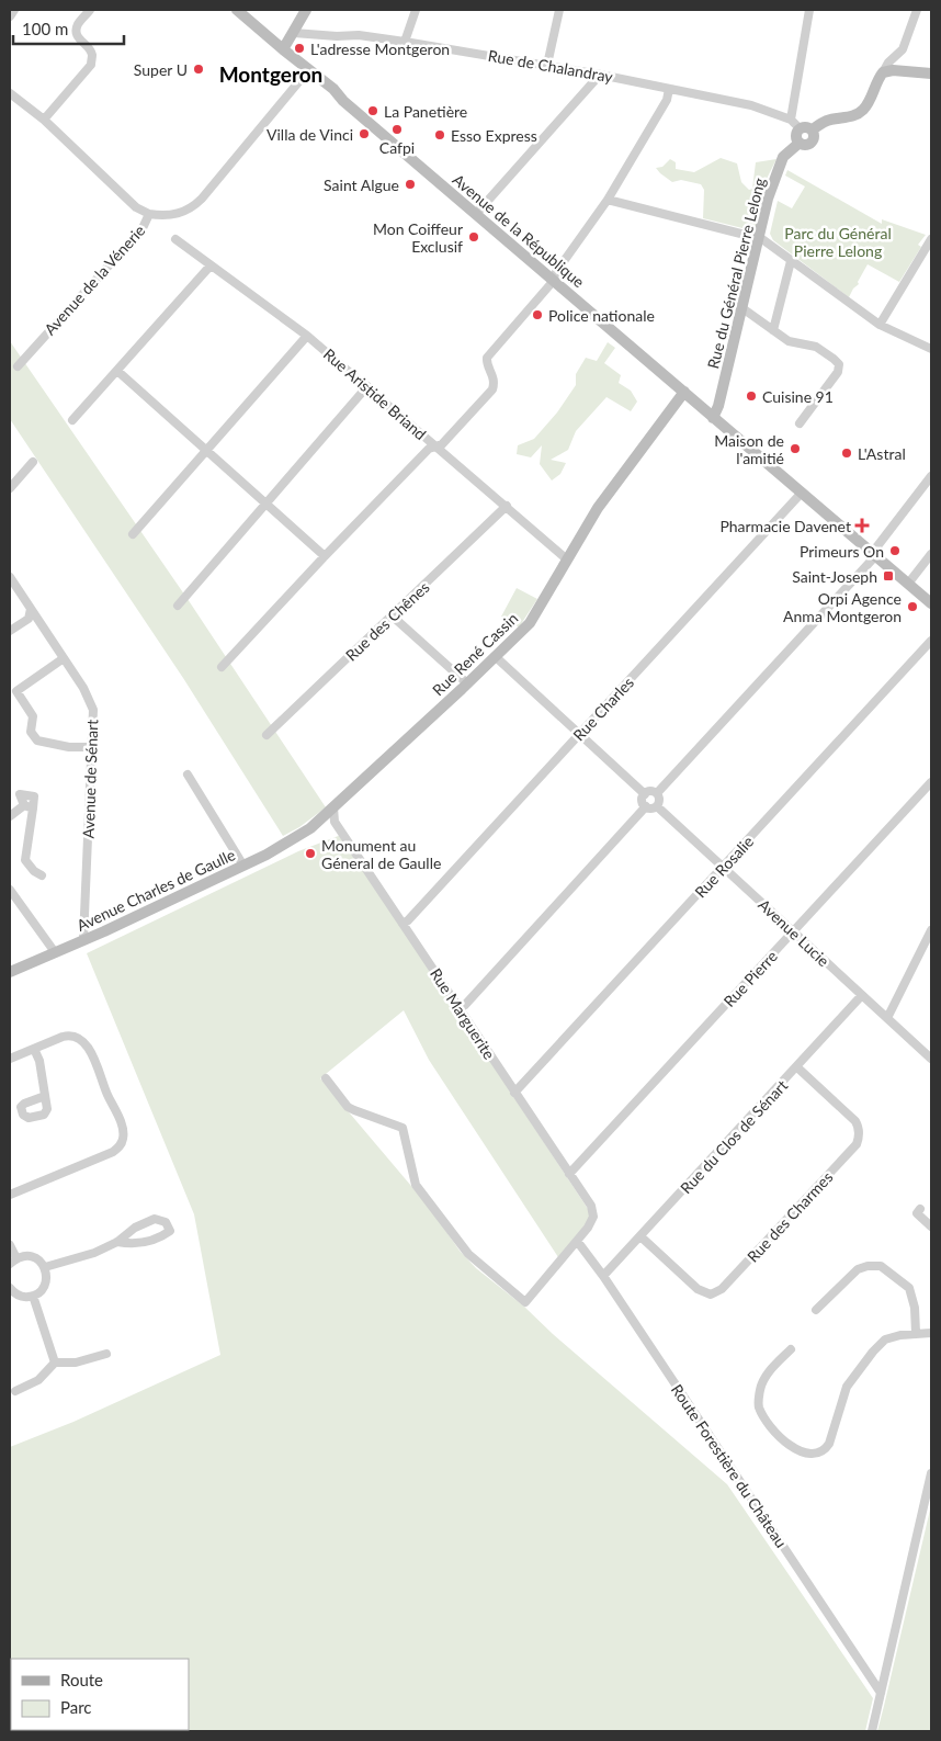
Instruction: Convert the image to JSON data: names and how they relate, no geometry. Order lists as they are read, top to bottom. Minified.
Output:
{"streets":{"main road":["Avenue de la République","Rue du Général Pierre Lelong","Rue René Cassin","Avenue Charles de Gaulle"],"street":["Rue de Chalandray","Avenue de la Vénerie","Rue Aristide Briand","Rue des Chênes","Rue Charles","Avenue de Sénart","Rue Rosalie","Avenue Lucie","Rue Pierre","Rue Marguerite","Rue du Clos de Sénart","Rue des Charmes","Route Forestière du Château"]},"crossings":[["Rue de Chalandray","Rue du Général Pierre Lelong"],["Avenue de la République","Rue du Général Pierre Lelong"],["Avenue de la République","Avenue de la Vénerie"],["Avenue de la République","Rue René Cassin"],["Avenue de la République","Rue Charles"],["Rue Aristide Briand","Rue des Chênes"],["Rue Aristide Briand","Rue René Cassin"],["Rue René Cassin","Avenue Charles de Gaulle"],["Rue René Cassin","Rue Marguerite"],["Rue Charles","Rue Marguerite"],["Avenue de Sénart","Avenue Charles de Gaulle"],["Rue Rosalie","Avenue Lucie"],["Rue Rosalie","Rue Marguerite"],["Avenue Lucie","Rue Pierre"],["Avenue Lucie","Rue du Clos de Sénart"],["Rue Pierre","Rue Marguerite"],["Rue Marguerite","Route Forestière du Château"],["Rue du Clos de Sénart","Rue des Charmes"],["Rue du Clos de Sénart","Route Forestière du Château"]],"districts":["Montgeron"],"parks":["Parc du Général Pierre Lelong"],"places":{"other":["L'adresse Montgeron","Super U","La Panetière","Cafpi","Villa de Vinci","Esso Express","Saint Algue","Mon Coiffeur Exclusif","Police nationale","Cuisine 91","Maison de l'amitié","L'Astral","Primeurs On","Orpi Agence Anma Montgeron","Monument au Géneral de Gaulle"],"health":["Pharmacie Davenet"],"transit":["Saint-Joseph"]},"legend":["Route","Parc"],"scale_bar":"100 m"}
